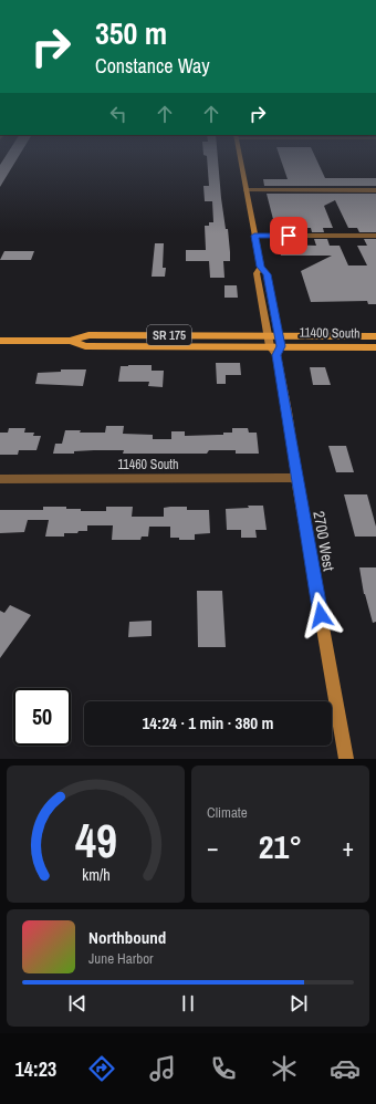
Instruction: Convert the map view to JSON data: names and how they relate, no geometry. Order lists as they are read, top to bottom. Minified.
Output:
{"streets":{"main road":["11400 South","SR 175","2700 West"],"street":["11460 South"]},"crossings":[["11400 South","2700 West"],["11460 South","2700 West"]],"page":{"turn":["350 m","Constance Way"],"limit":"50","trip":"14:24 · 1 min · 380 m","tile":"Climate","heat":["−","21°","+"],"song":["Northbound","June Harbor"],"tabs":"14:23","gauge":["49","km/h"]}}
